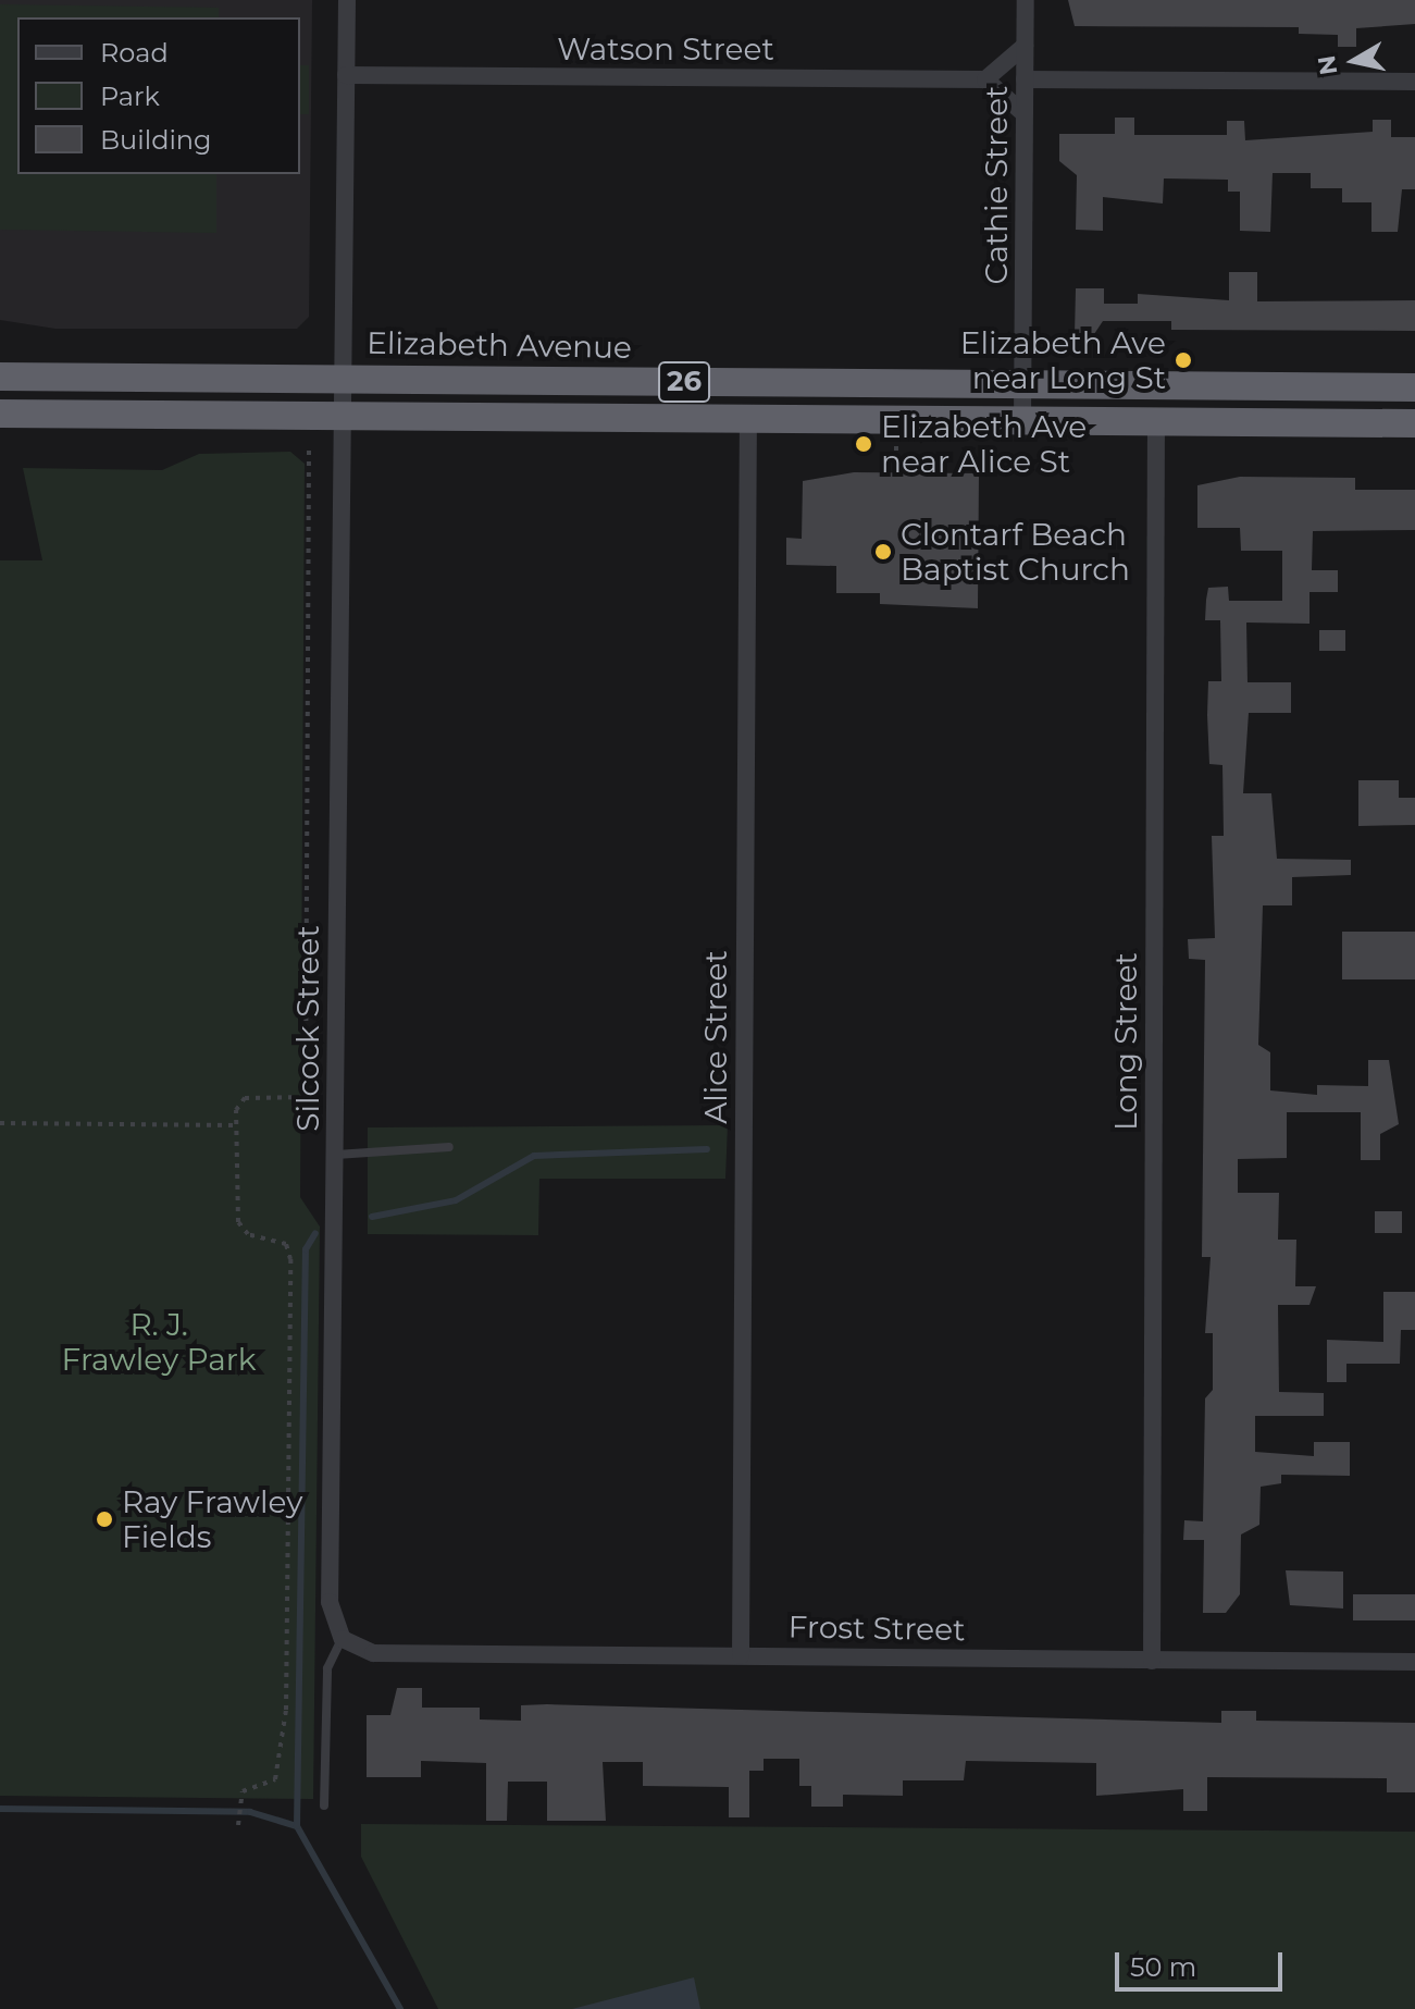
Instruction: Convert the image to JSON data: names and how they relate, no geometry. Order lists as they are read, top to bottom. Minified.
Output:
{"streets":{"highway":["Elizabeth Avenue","26"],"street":["Watson Street","Cathie Street","Silcock Street","Alice Street","Long Street","Frost Street"]},"crossings":[["Watson Street","Silcock Street"],["Cathie Street","Elizabeth Avenue"],["Cathie Street","26"],["Elizabeth Avenue","Silcock Street"],["26","Silcock Street"],["26","Alice Street"],["26","Long Street"],["Silcock Street","Frost Street"],["Alice Street","Frost Street"],["Long Street","Frost Street"]],"parks":["R. J. Frawley Park"],"places":["Elizabeth Ave near Long St","Elizabeth Ave near Alice St","Clontarf Beach Baptist Church","Ray Frawley Fields"],"legend":["Road","Park","Building"],"scale_bar":"50 m","north":"left"}
